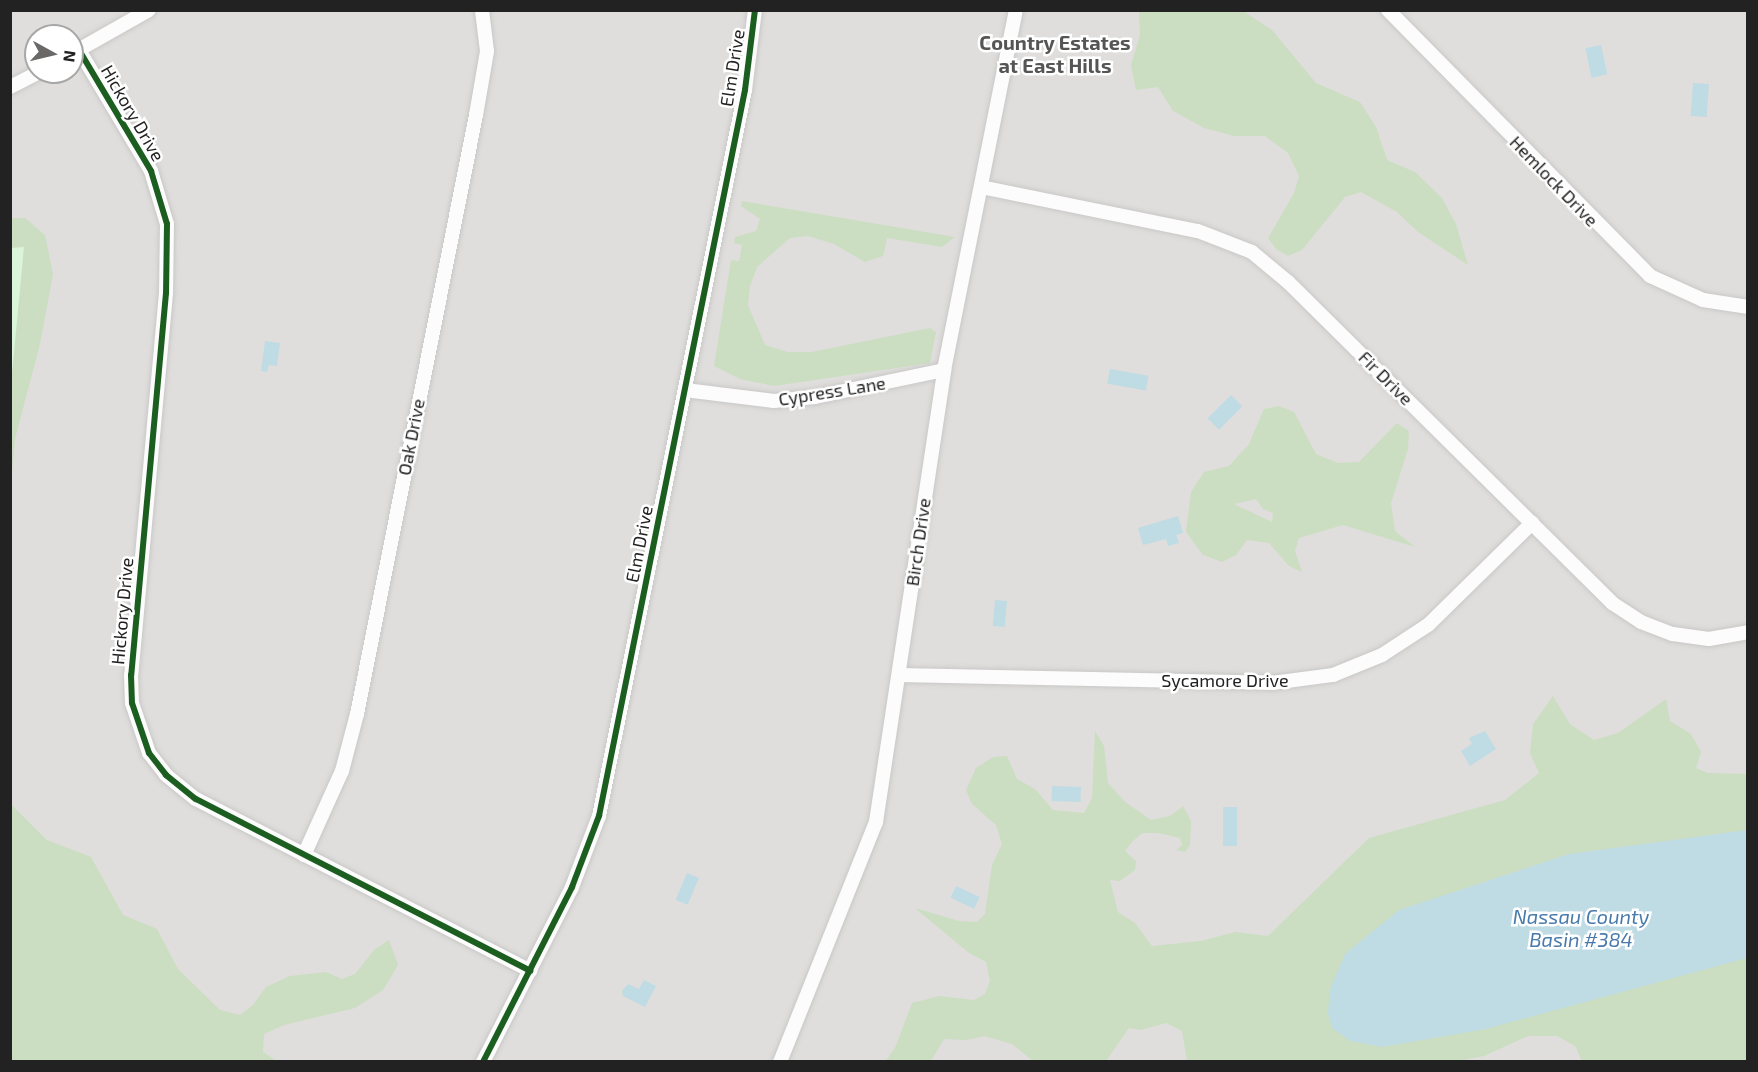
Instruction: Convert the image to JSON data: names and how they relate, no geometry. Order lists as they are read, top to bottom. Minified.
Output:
{"streets":{"street":["Elm Drive","Hickory Drive","Hemlock Drive","Fir Drive","Cypress Lane","Oak Drive","Birch Drive","Sycamore Drive"]},"crossings":[["Elm Drive","Hickory Drive"],["Elm Drive","Cypress Lane"],["Hickory Drive","Oak Drive"],["Fir Drive","Birch Drive"],["Fir Drive","Sycamore Drive"],["Cypress Lane","Birch Drive"],["Birch Drive","Sycamore Drive"]],"districts":["Country Estates at East Hills"],"water":["Nassau County Basin #384"],"north":"right"}
